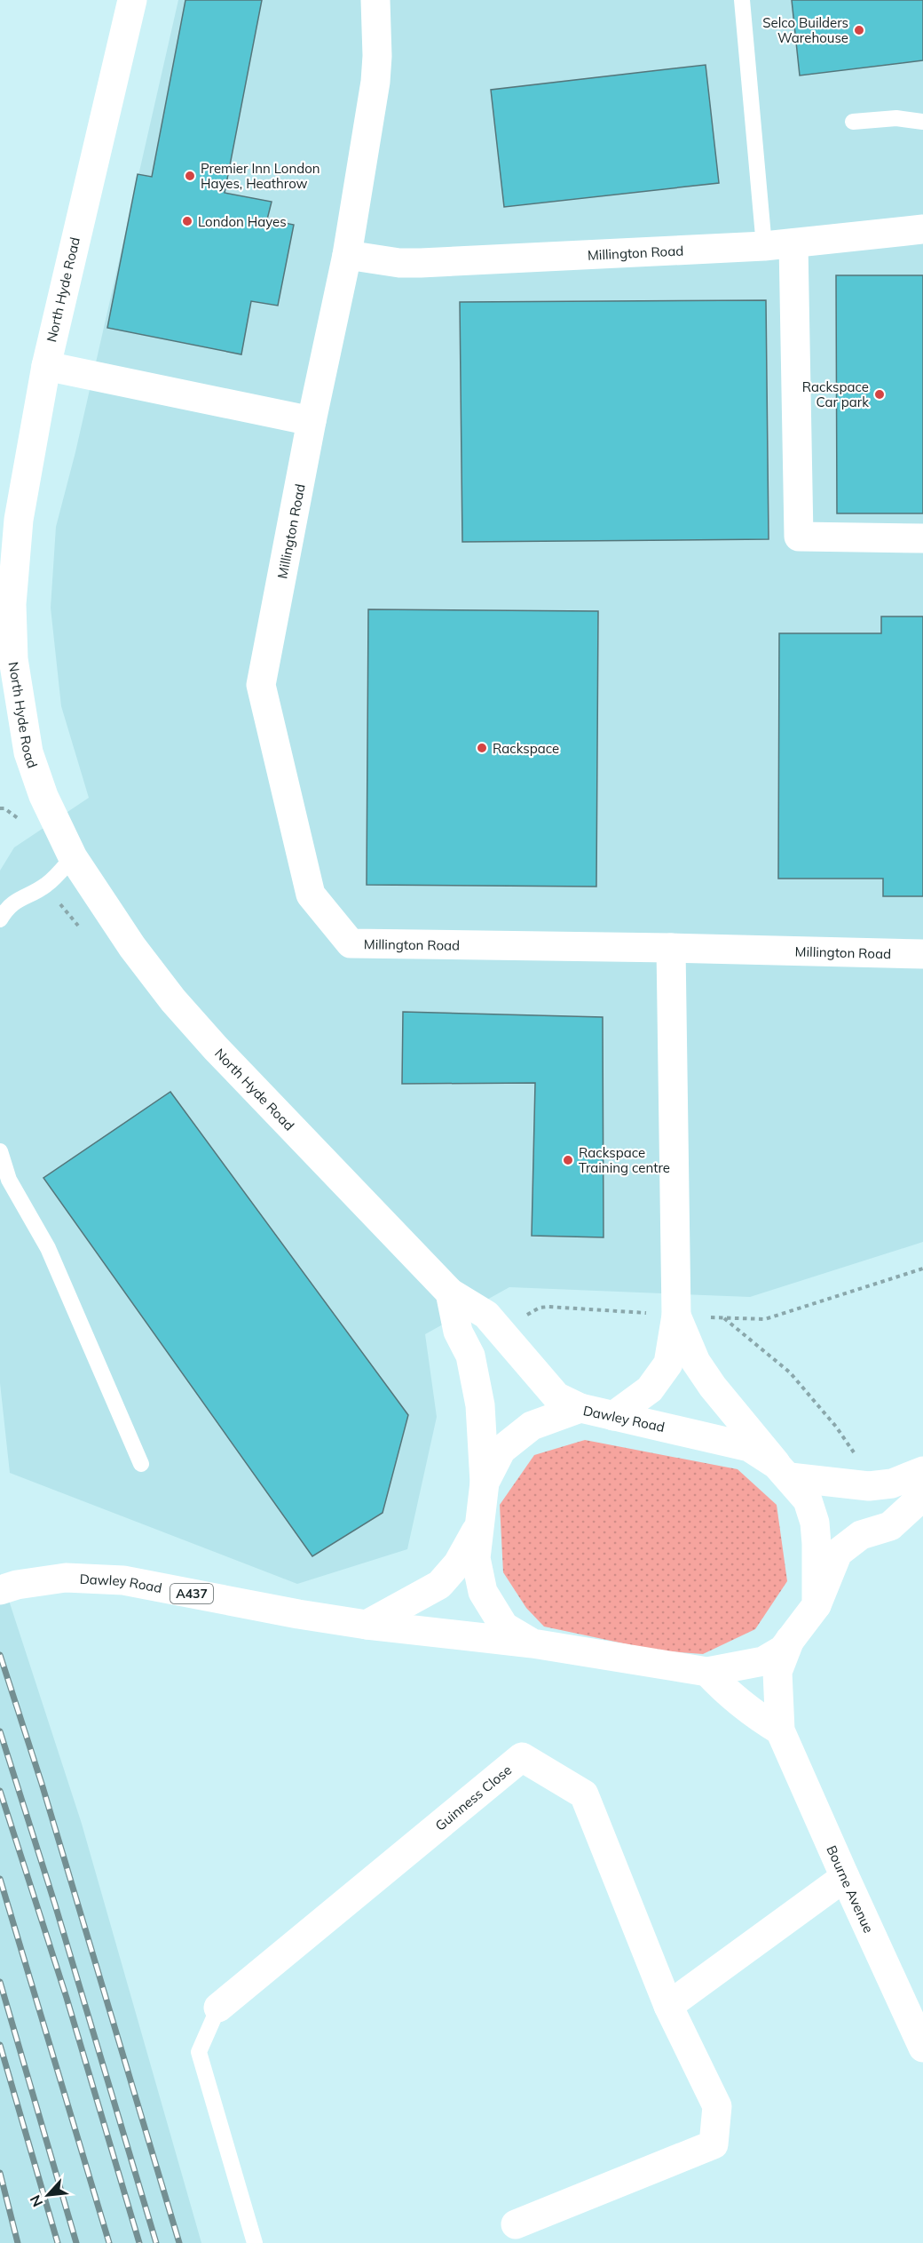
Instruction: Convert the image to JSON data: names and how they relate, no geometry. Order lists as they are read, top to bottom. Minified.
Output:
{"streets":{"street":["Millington Road","North Hyde Road","Dawley Road","A437","Guinness Close","Bourne Avenue"]},"crossings":[["North Hyde Road","Dawley Road"],["Dawley Road","Bourne Avenue"]],"places":["Selco Builders Warehouse","Premier Inn London Hayes, Heathrow","London Hayes","Rackspace Car park","Rackspace","Rackspace Training centre"],"north":"bottom left"}
